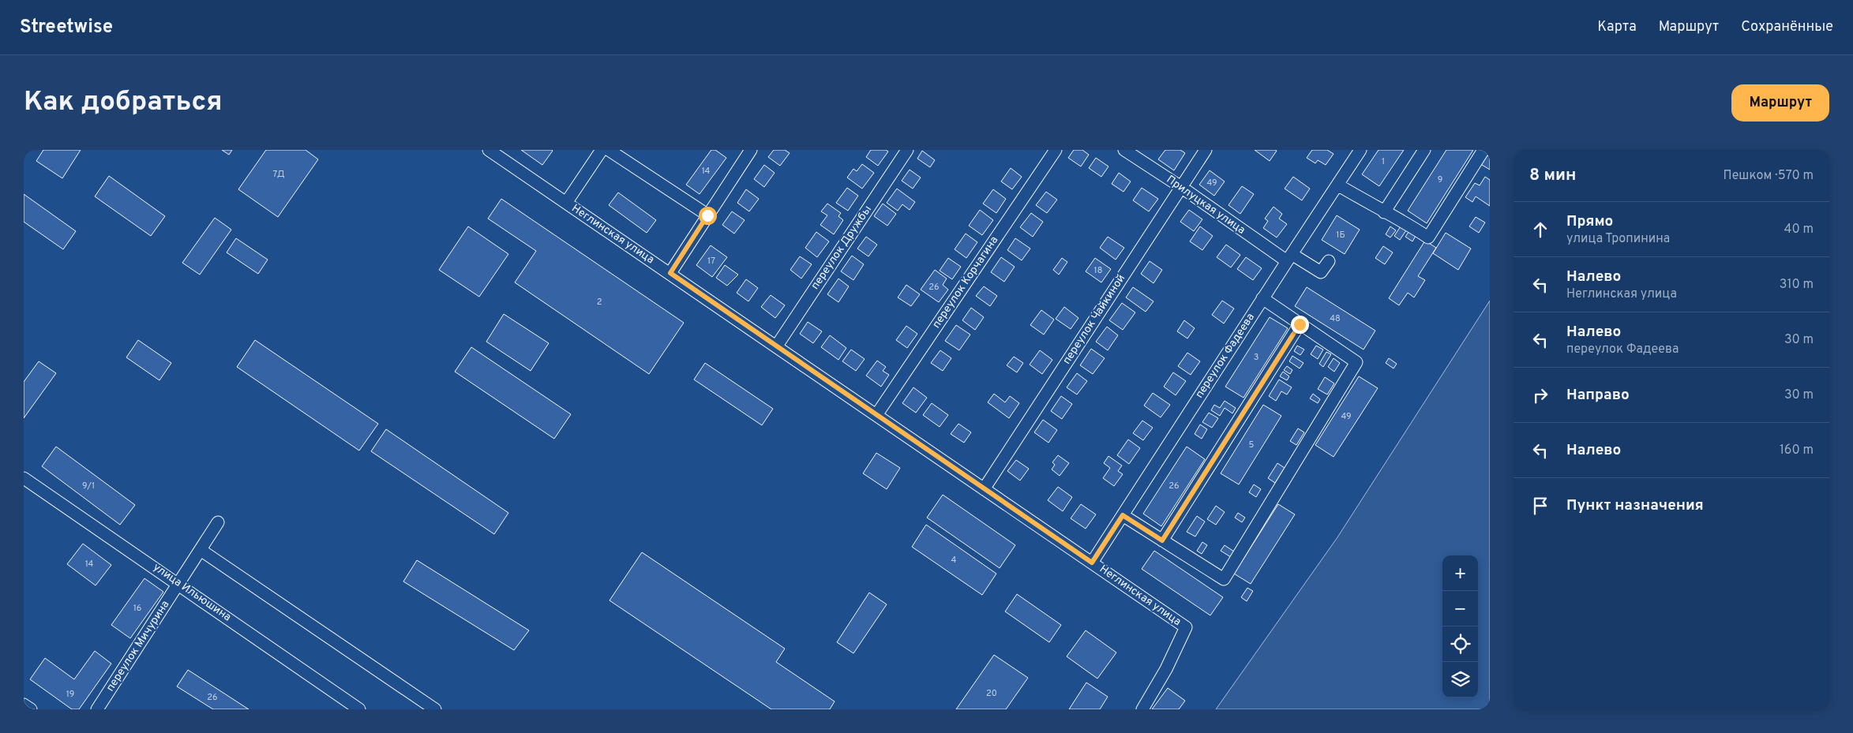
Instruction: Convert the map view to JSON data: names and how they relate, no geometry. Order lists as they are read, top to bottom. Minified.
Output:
{"streets":{"street":["Прилуцкая улица","Неглинская улица","переулок Дружбы","переулок Корчагина","переулок Чайкиной","переулок Фадеева","улица Ильюшина","переулок Мичурина"]},"crossings":[["Прилуцкая улица","переулок Чайкиной"],["Прилуцкая улица","переулок Фадеева"],["Неглинская улица","переулок Дружбы"],["Неглинская улица","переулок Корчагина"],["Неглинская улица","переулок Чайкиной"],["Неглинская улица","переулок Фадеева"],["улица Ильюшина","переулок Мичурина"]],"house_numbers":["1","14","7Д","9","49","1Б","17","18","26","2","48","3","49","5","9/1","26","4","14","16","20","19","26"],"page":{"header":"Streetwise","nav":["Карта","Маршрут","Сохранённые"],"buttons":"Маршрут","title":"Как добраться","heading":["8 мин","Пешком · 570 m"],"list":[["Прямо","улица Тропинина","40 m"],["Налево","Неглинская улица","310 m"],["Налево","переулок Фадеева","30 m"],["Направо","30 m"],["Налево","160 m"],"Пункт назначения"],"map_buttons":["+","−"]}}
